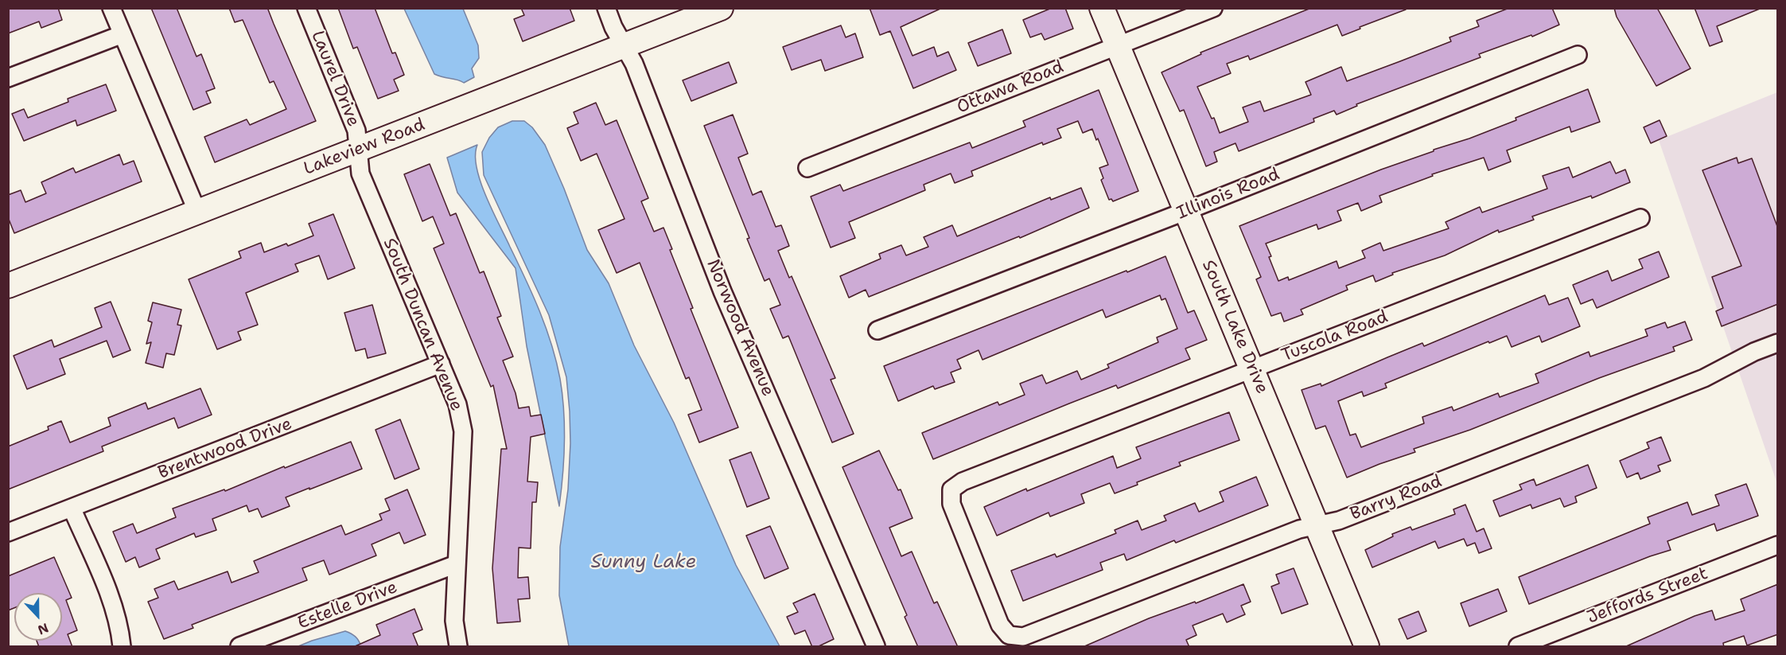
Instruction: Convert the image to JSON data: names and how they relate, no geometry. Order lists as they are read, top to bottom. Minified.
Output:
{"streets":{"street":["Laurel Drive","Ottawa Road","Lakeview Road","Illinois Road","South Duncan Avenue","South Lake Drive","Norwood Avenue","Tuscola Road","Brentwood Drive","Barry Road","Jeffords Street","Estelle Drive"]},"crossings":[["Laurel Drive","Lakeview Road"],["Laurel Drive","South Duncan Avenue"],["Ottawa Road","South Lake Drive"],["Lakeview Road","South Duncan Avenue"],["Lakeview Road","Norwood Avenue"],["Illinois Road","South Lake Drive"],["South Duncan Avenue","Brentwood Drive"],["South Duncan Avenue","Estelle Drive"],["South Lake Drive","Tuscola Road"],["South Lake Drive","Barry Road"],["Tuscola Road","Barry Road"]],"water":["Sunny Lake"],"north":"bottom"}
